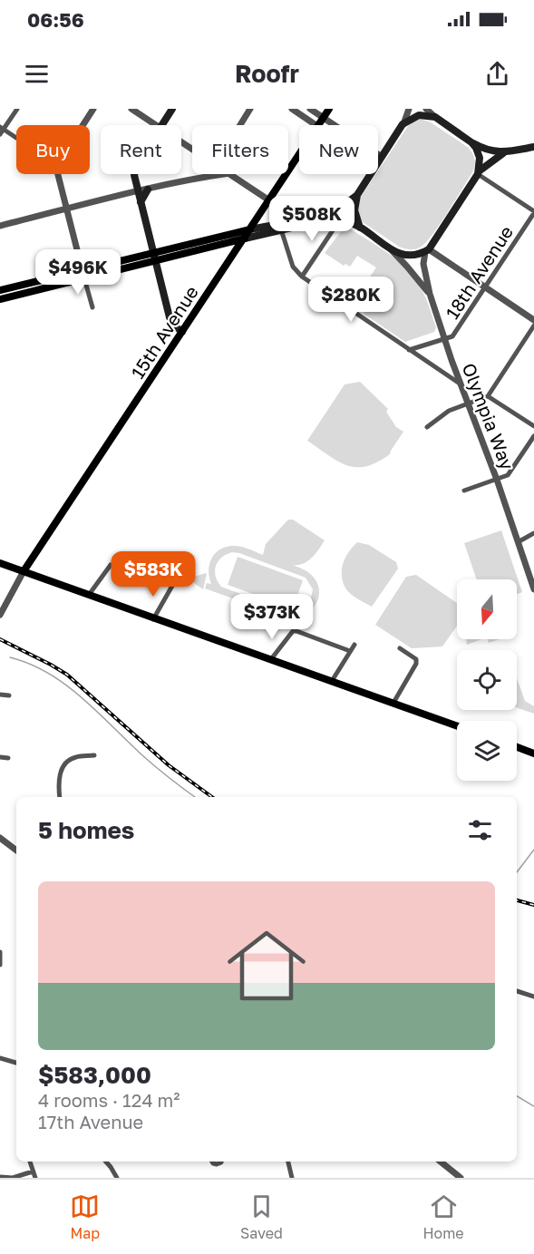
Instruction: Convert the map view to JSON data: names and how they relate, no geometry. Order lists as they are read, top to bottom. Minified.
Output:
{"streets":{"main road":["15th Avenue"],"street":["18th Avenue","Olympia Way"]},"crossings":[["18th Avenue","Olympia Way"]],"north":"bottom","page":{"status":"06:56","header":"Roofr","chip":["Buy","Rent","Filters","New"],"price":["$508K","$496K","$280K","$583K","$373K"],"heading":"5 homes","list":[{"name":"$583,000","note":"4 rooms · 124 m² · 17th Avenue"}],"tabs":["Map","Saved","Home"]}}
